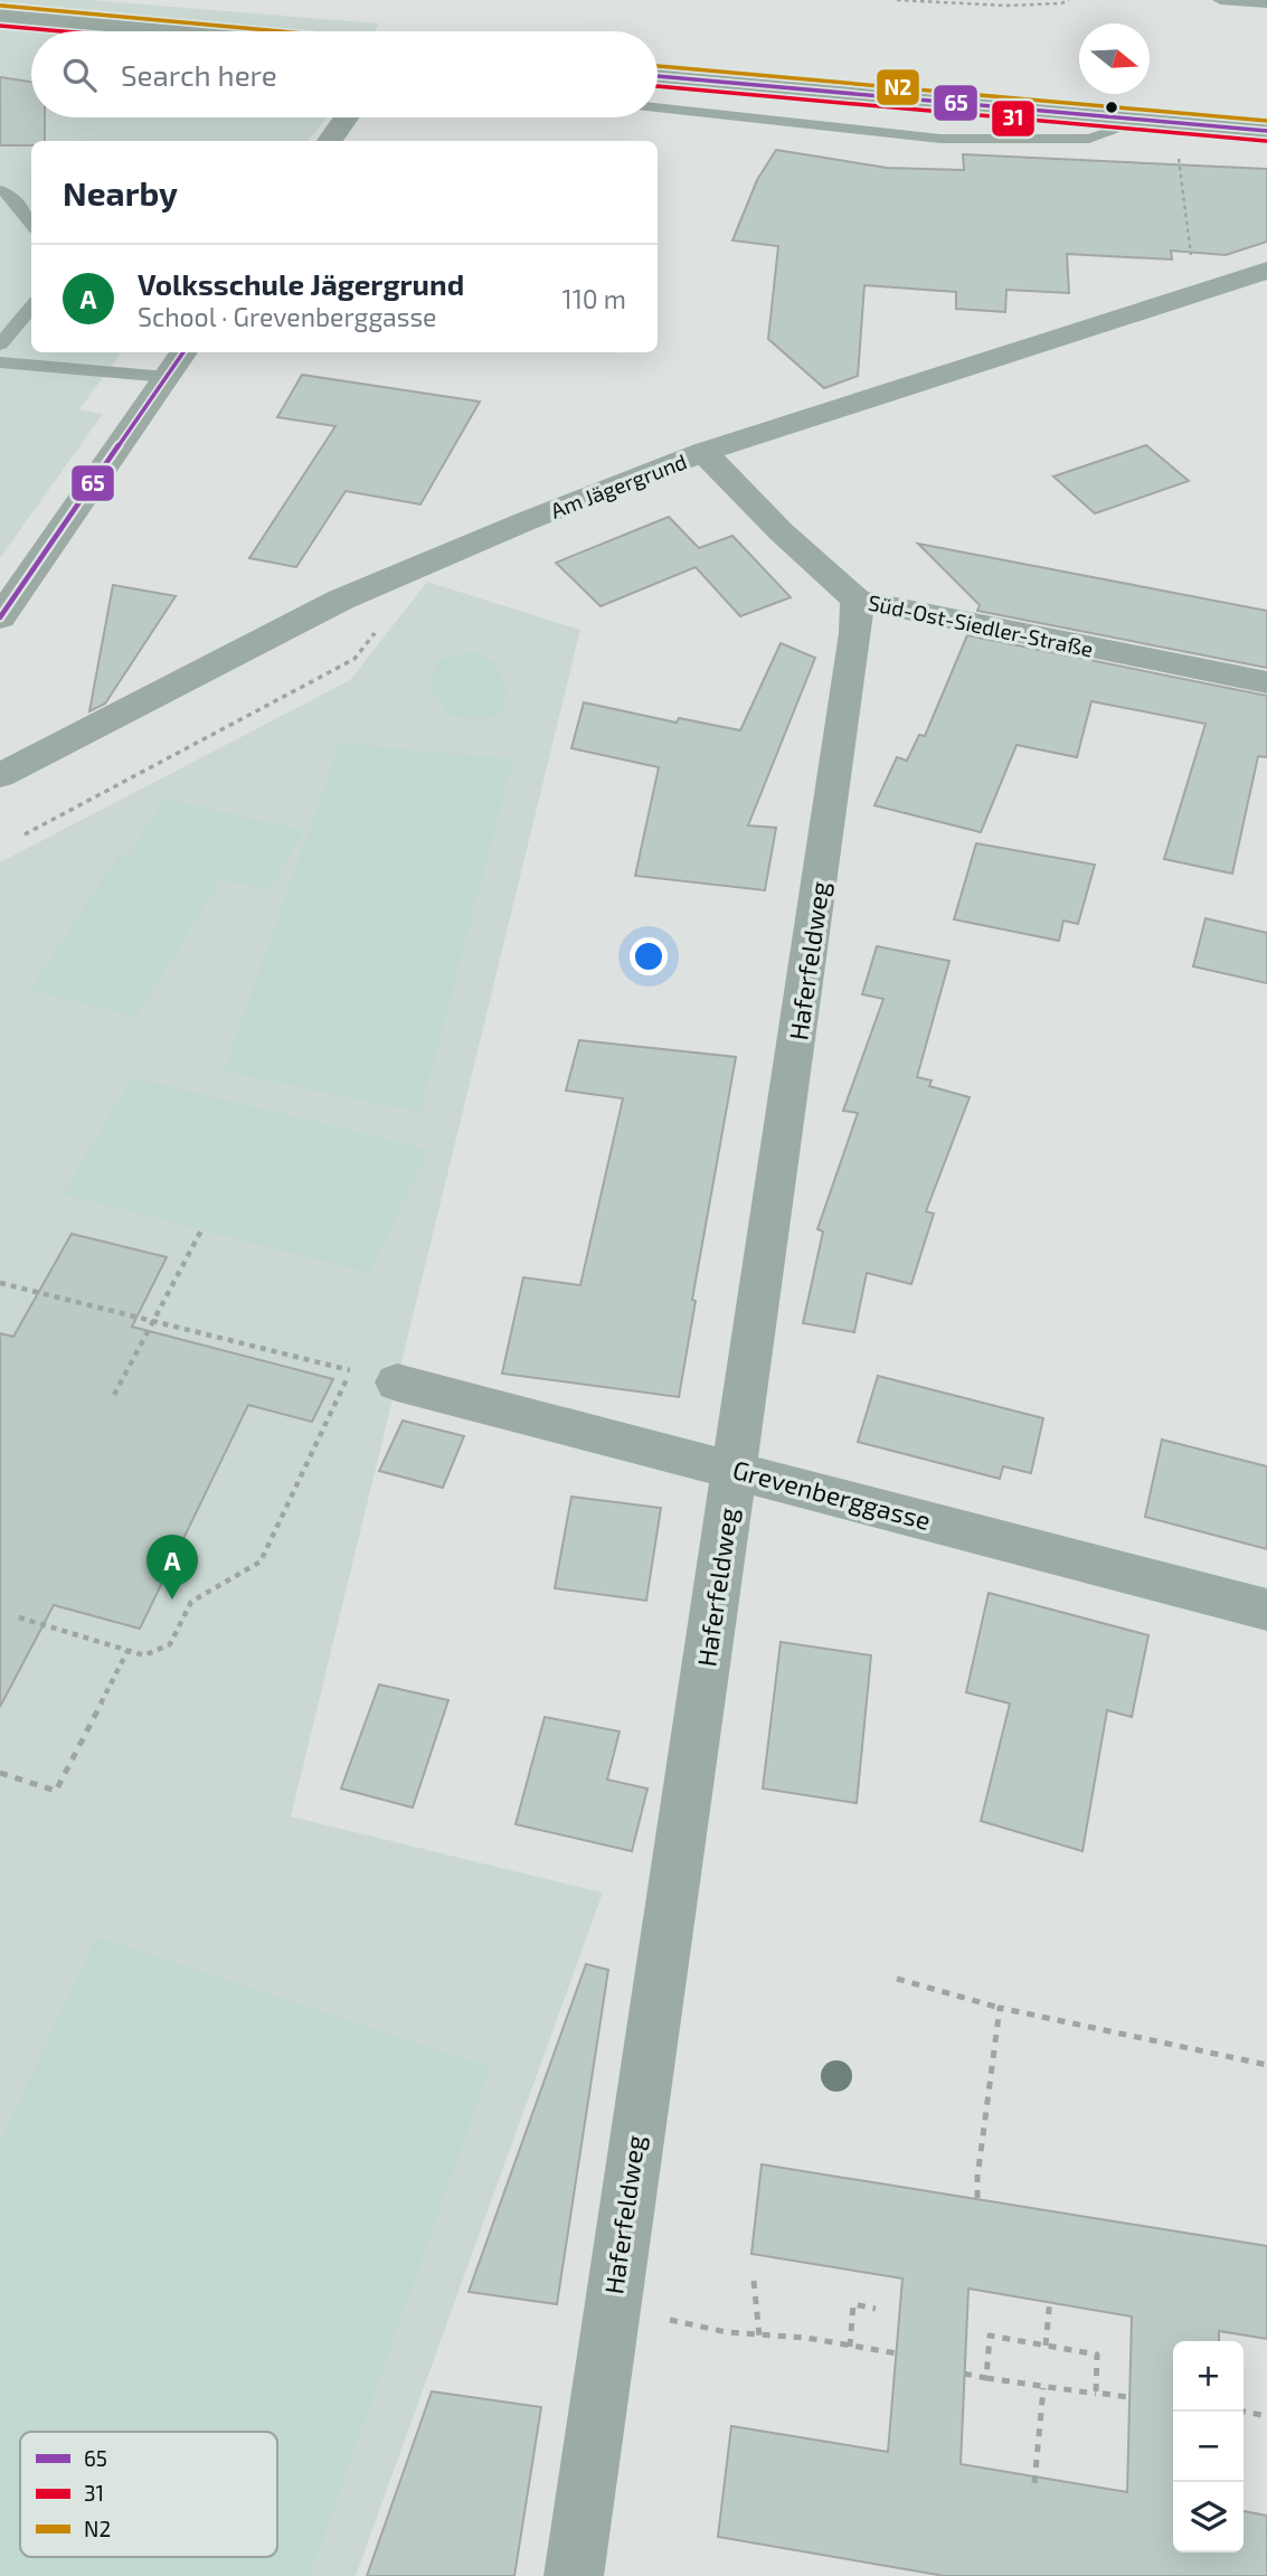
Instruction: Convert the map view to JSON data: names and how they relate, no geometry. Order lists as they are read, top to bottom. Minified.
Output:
{"streets":{"street":["Am Jägergrund","Süd-Ost-Siedler-Straße","Haferfeldweg","Grevenberggasse"]},"crossings":[["Am Jägergrund","Süd-Ost-Siedler-Straße"],["Süd-Ost-Siedler-Straße","Haferfeldweg"],["Haferfeldweg","Grevenberggasse"]],"lines":["transit line N2","transit line 31","transit line 65"],"legend":["65","31","N2"],"north":"right","page":{"search":"Search here","heading":"Nearby","list":[{"mark":"A","name":"Volksschule Jägergrund","note":"School · Grevenberggasse","value":"110 m"}],"pins":"A","map_buttons":["+","−"]}}
